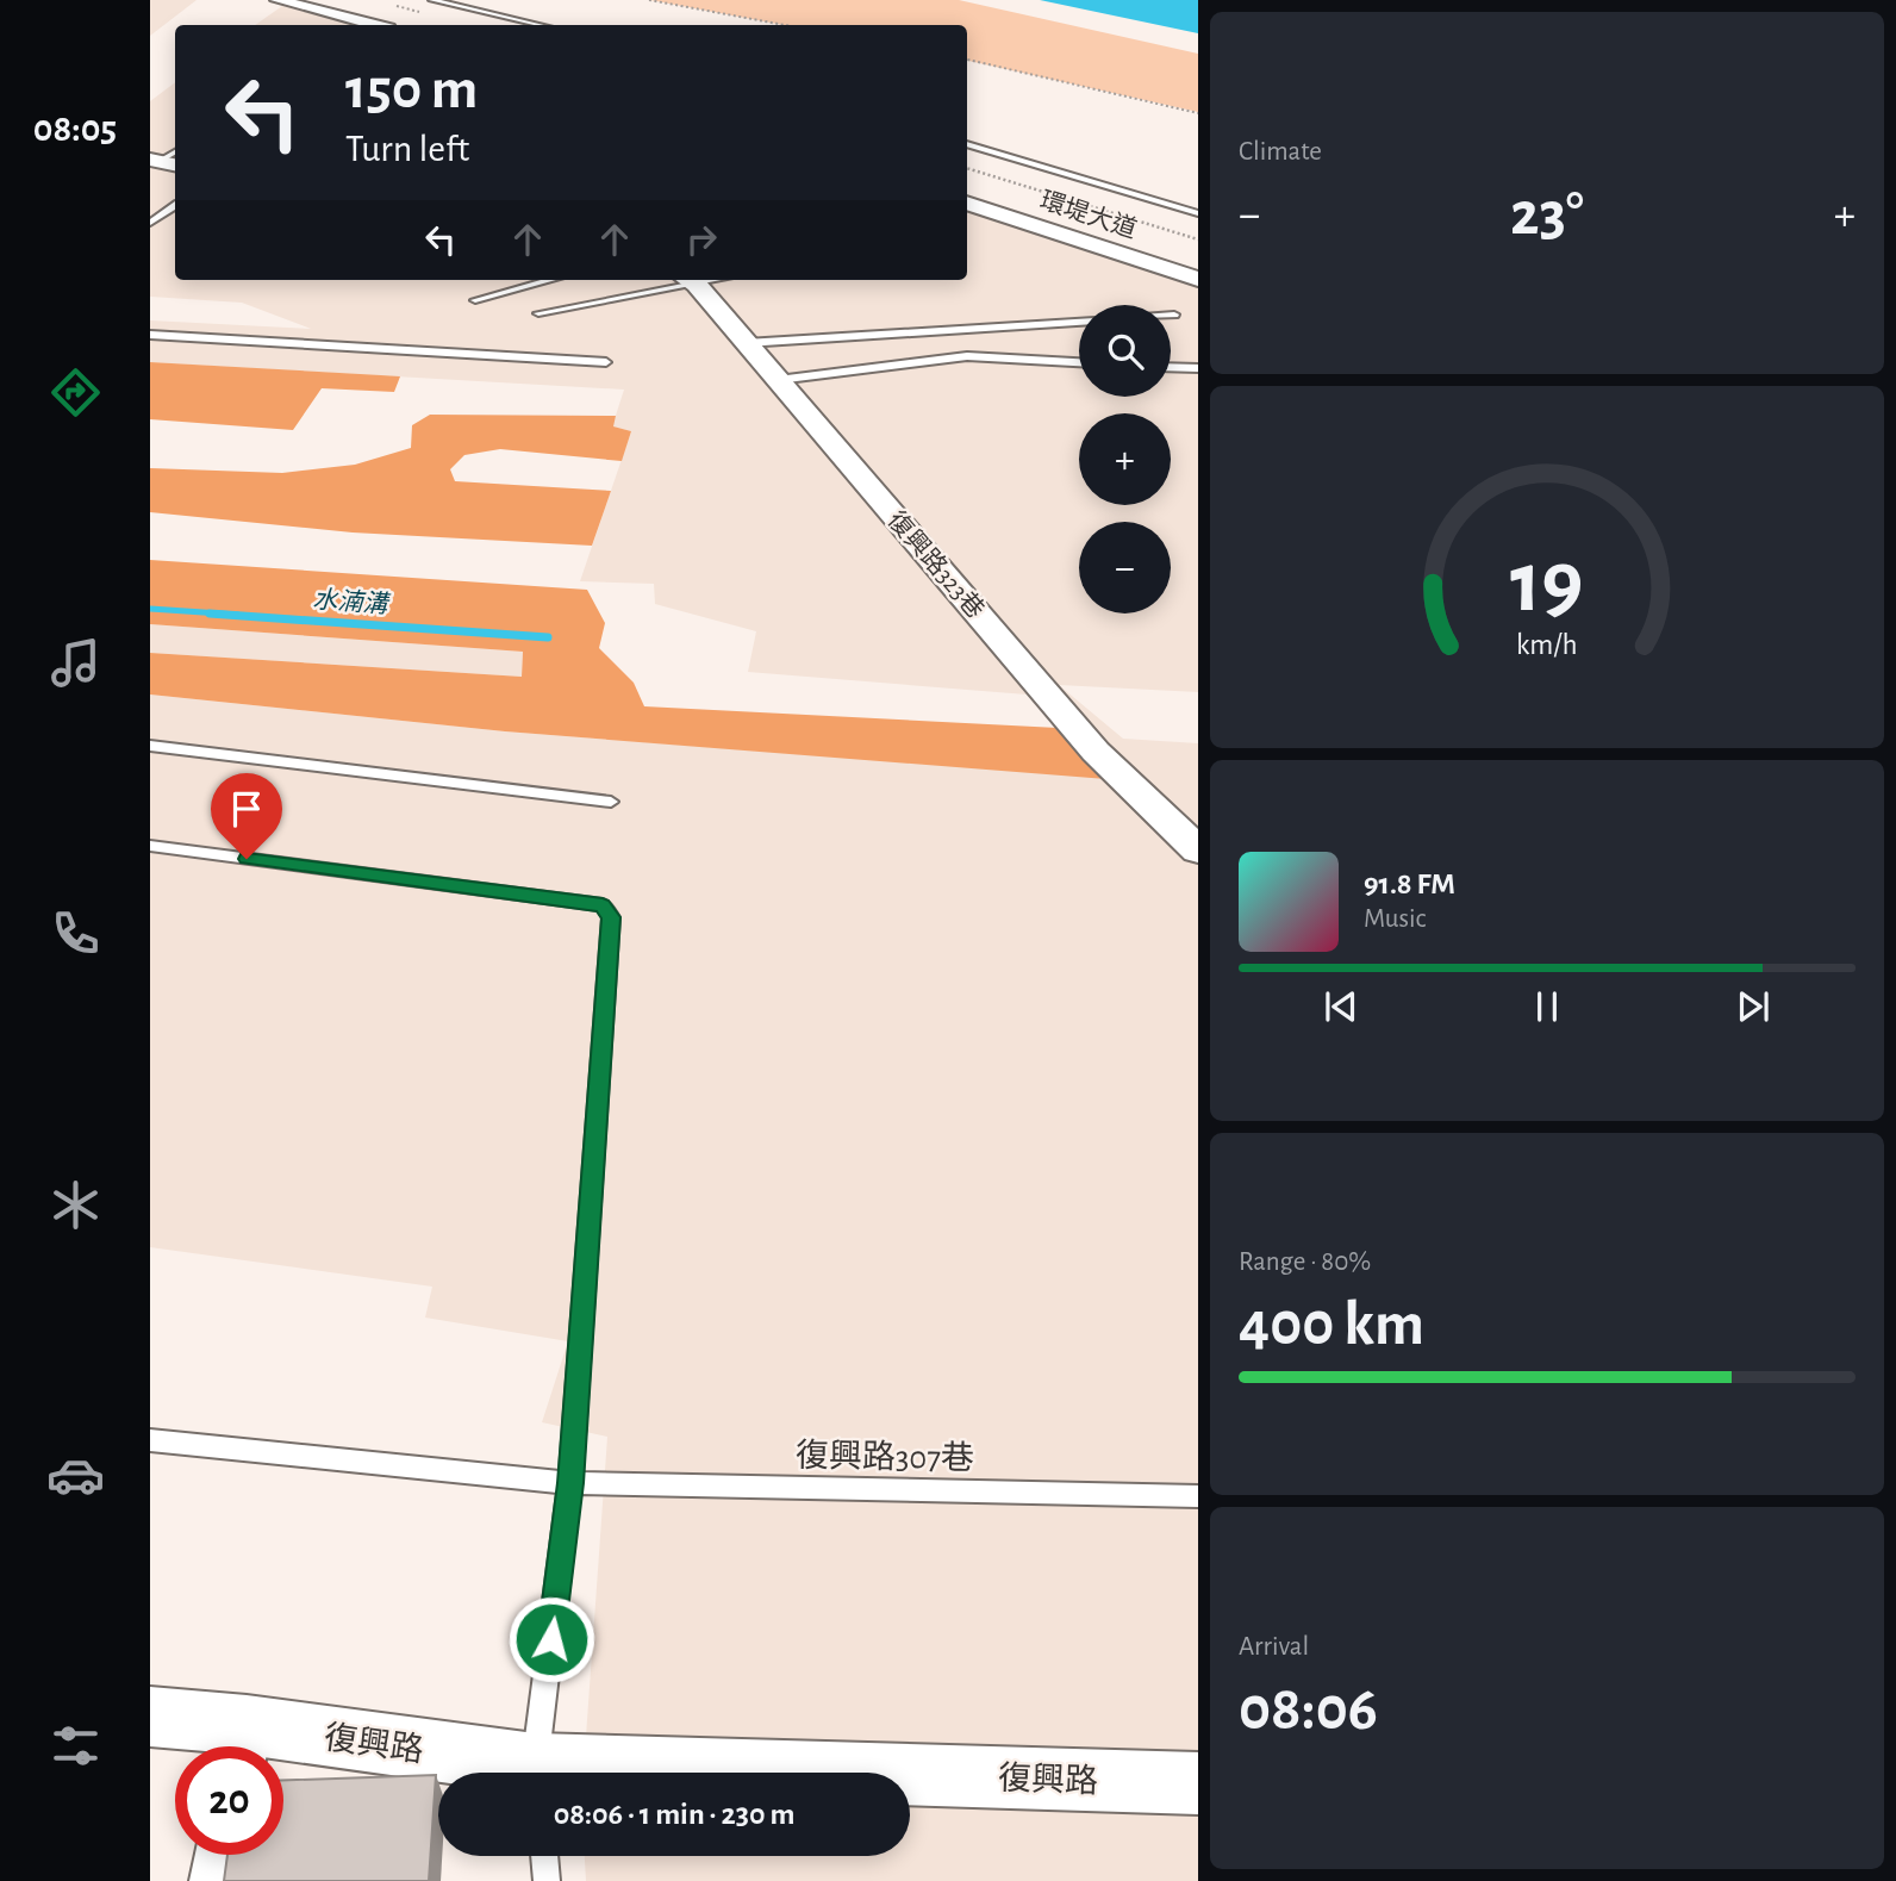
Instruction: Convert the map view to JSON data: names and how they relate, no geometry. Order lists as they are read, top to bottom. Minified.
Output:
{"streets":{"street":["環堤大道","復興路323巷","復興路"],"lane":["復興路307巷"]},"water":["水湳溝"],"page":{"tabs":"08:05","tile":["Climate",["Range · 80%","400 km"],["Arrival","08:06"]],"turn":["150 m","Turn left"],"heat":["−","23°","+"],"map_buttons":["+","−"],"song":["91.8 FM","Music"],"limit":"20","trip":"08:06 · 1 min · 230 m","gauge":["19","km/h"]}}
